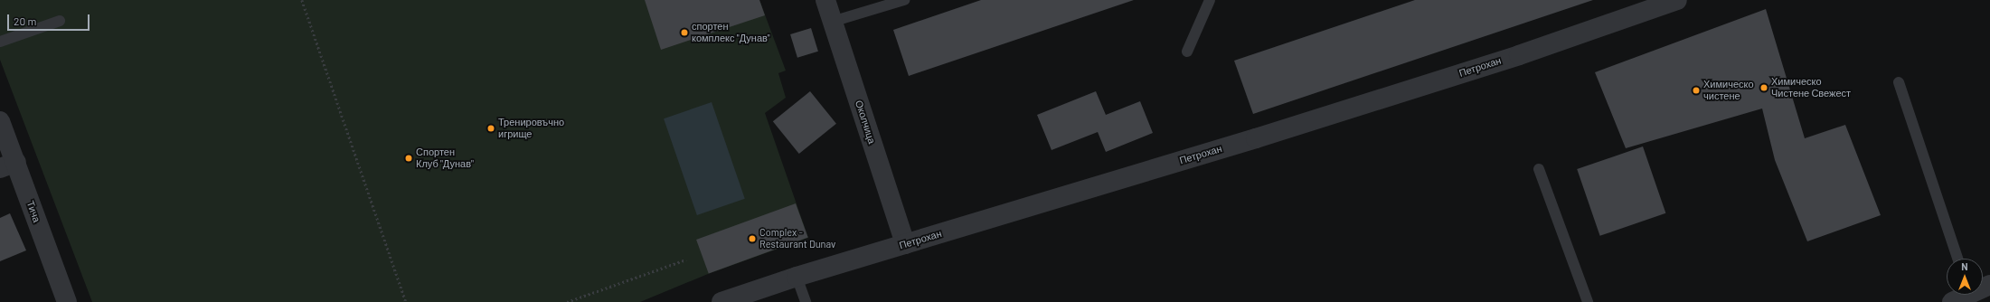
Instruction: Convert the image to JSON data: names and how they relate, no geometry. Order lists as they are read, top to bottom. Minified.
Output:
{"streets":{"street":["Петрохан","Околчица","Тича"]},"crossings":[["Петрохан","Околчица"]],"places":["спортен комплекс \"Дунав\"","Химическо Чистене Свежест","Химическо чистене","Тренировъчно игрище","Спортен Клуб \"Дунав\"","Complex - Restaurant Dunav"],"scale_bar":"20 m","north":"top"}
